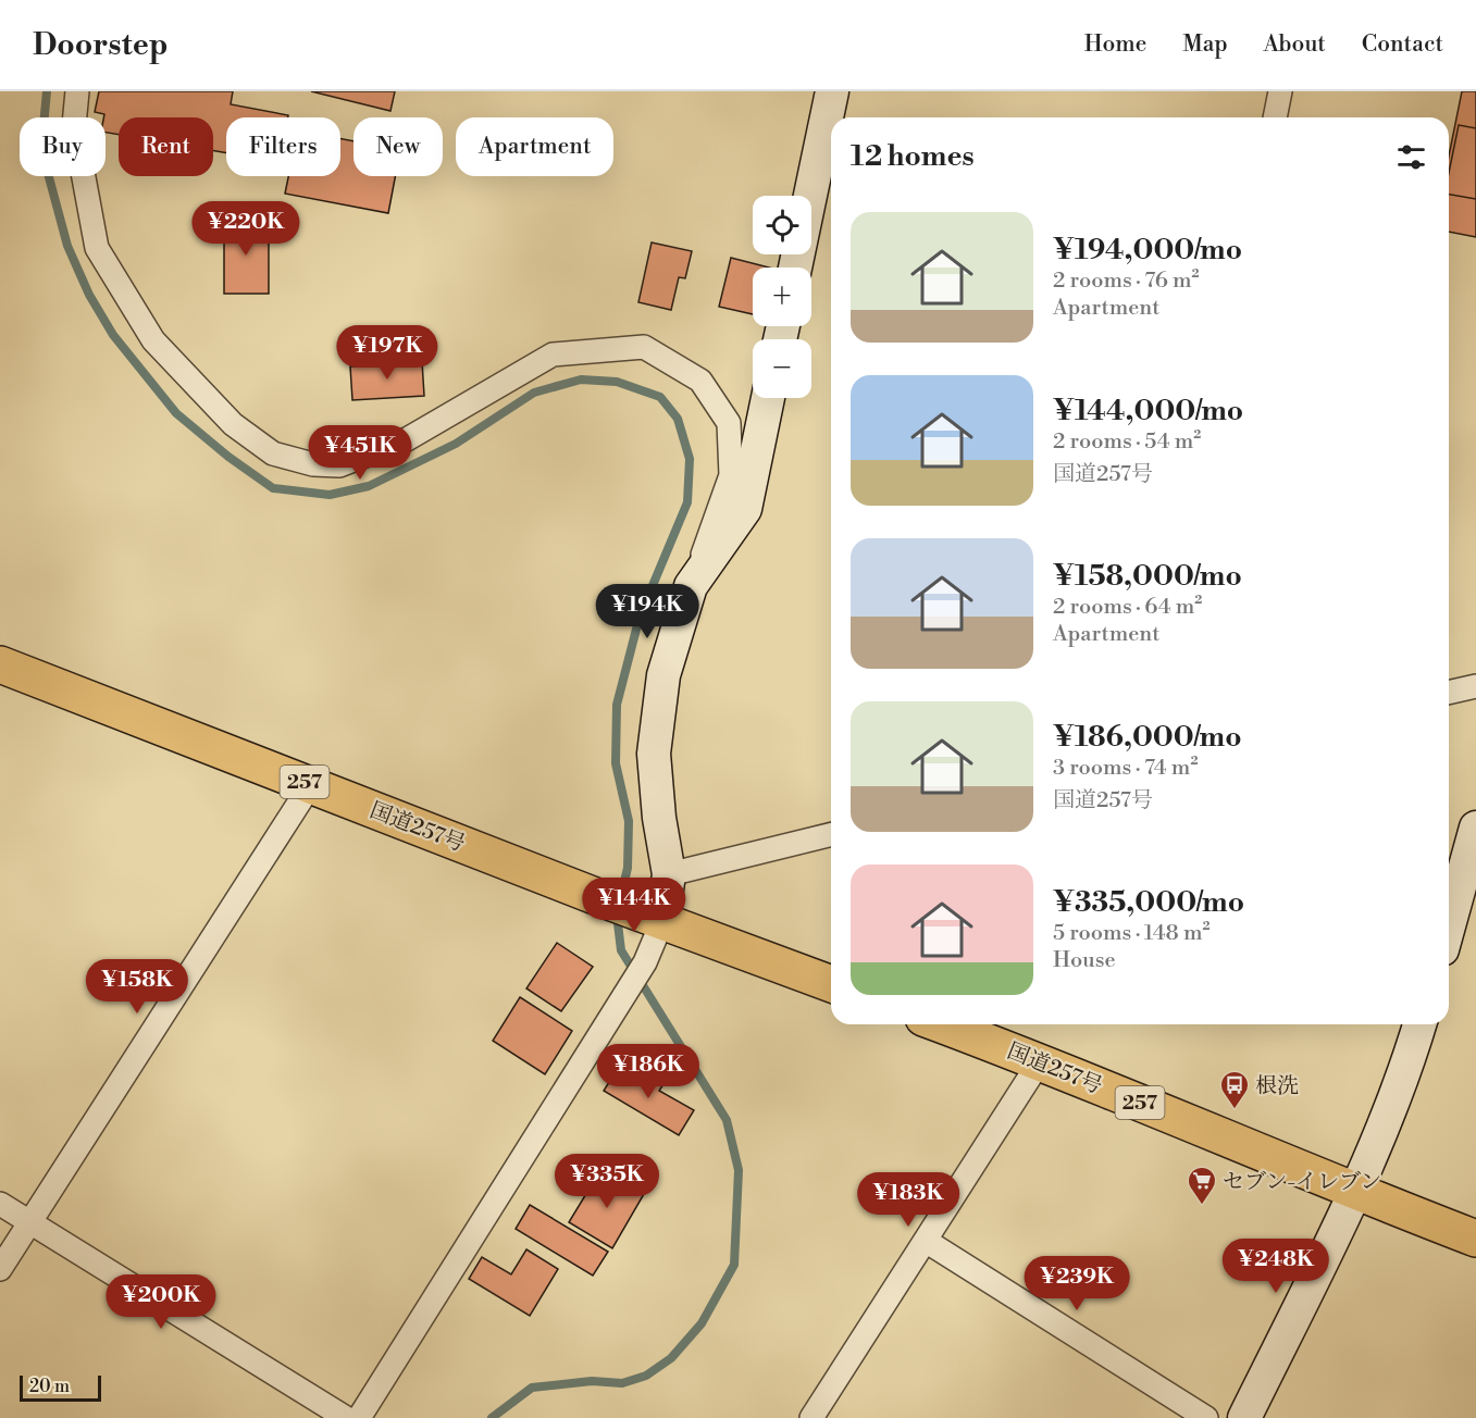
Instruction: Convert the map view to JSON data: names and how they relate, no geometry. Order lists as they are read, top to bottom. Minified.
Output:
{"streets":{"highway":["257","国道257号"]},"places":{"bus stop":["根洗"],"supermarket":["セブン-イレブン"]},"scale_bar":"20 m","page":{"header":"Doorstep","nav":["Home","Map","About","Contact"],"chip":["Buy","Rent","Filters","New","Apartment"],"heading":"12 homes","map_buttons":["+","−"],"list":[{"name":"¥194,000/mo","note":"2 rooms · 76 m² · Apartment"},{"name":"¥144,000/mo","note":"2 rooms · 54 m² · 国道257号"},{"name":"¥158,000/mo","note":"2 rooms · 64 m² · Apartment"},{"name":"¥186,000/mo","note":"3 rooms · 74 m² · 国道257号"},{"name":"¥335,000/mo","note":"5 rooms · 148 m² · House"}],"price":["¥220K","¥197K","¥451K","¥194K","¥144K","¥158K","¥186K","¥335K","¥183K","¥248K","¥239K","¥200K"],"scale":"20 m"}}
